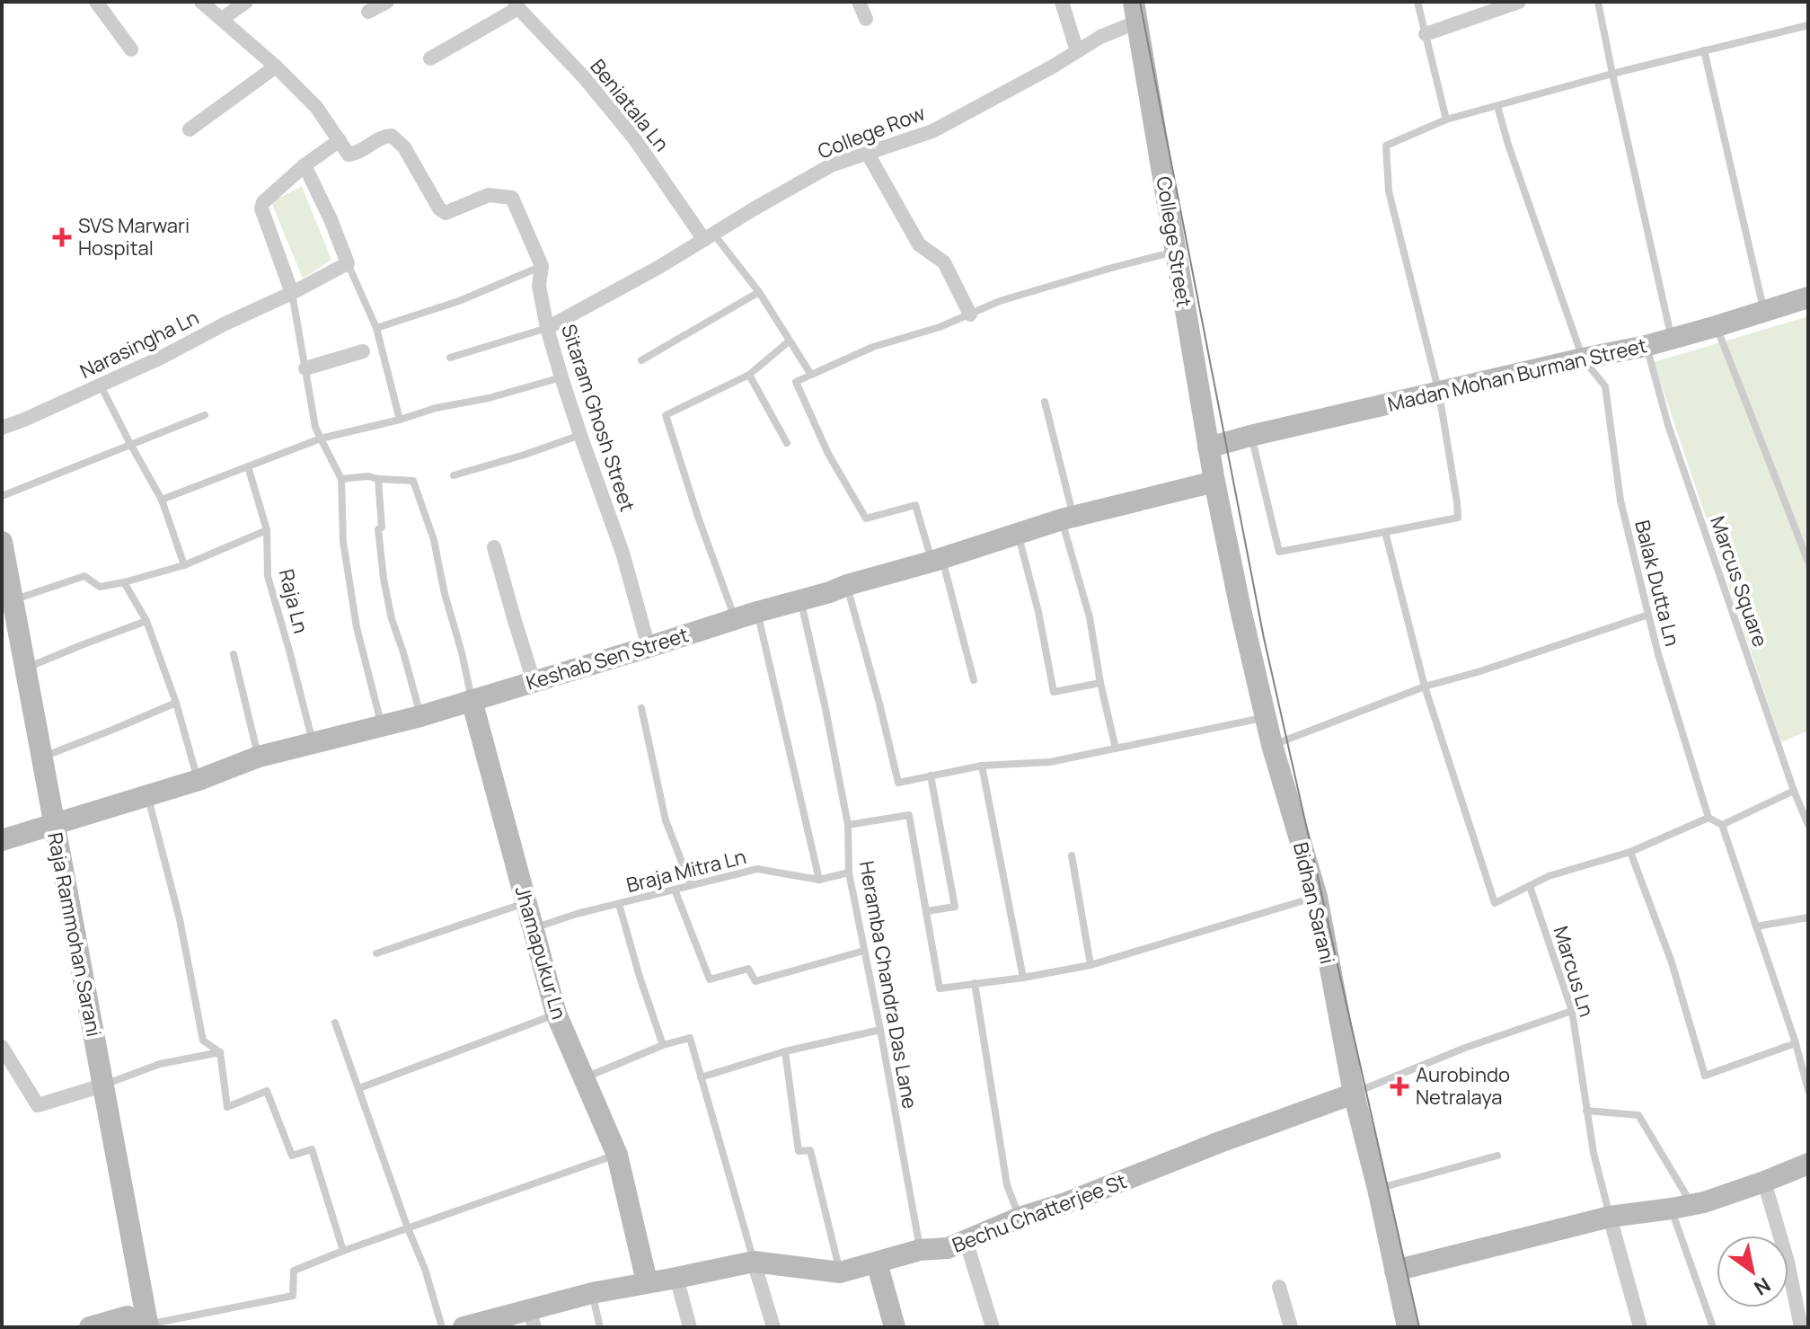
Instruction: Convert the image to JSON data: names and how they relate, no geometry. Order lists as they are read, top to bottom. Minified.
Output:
{"streets":{"main road":["College Street","Madan Mohan Burman Street","Keshab Sen Street","Bidhan Sarani","Raja Rammohan Sarani","Jhamapukur Ln","Bechu Chatterjee St"],"street":["Beniatala Ln","College Row","Narasingha Ln","Sitaram Ghosh Street"],"lane":["Marcus Square","Balak Dutta Ln","Raja Ln","Braja Mitra Ln","Marcus Ln","Heramba Chandra Das Lane"]},"crossings":[["Beniatala Ln","College Row"],["College Row","College Street"],["College Row","Sitaram Ghosh Street"],["College Street","Madan Mohan Burman Street"],["College Street","Keshab Sen Street"],["College Street","Bidhan Sarani"],["Madan Mohan Burman Street","Marcus Square"],["Madan Mohan Burman Street","Balak Dutta Ln"],["Sitaram Ghosh Street","Keshab Sen Street"],["Raja Ln","Keshab Sen Street"],["Keshab Sen Street","Bidhan Sarani"],["Keshab Sen Street","Raja Rammohan Sarani"],["Keshab Sen Street","Jhamapukur Ln"],["Keshab Sen Street","Heramba Chandra Das Lane"],["Braja Mitra Ln","Jhamapukur Ln"],["Braja Mitra Ln","Heramba Chandra Das Lane"],["Bidhan Sarani","Bechu Chatterjee St"],["Jhamapukur Ln","Bechu Chatterjee St"],["Heramba Chandra Das Lane","Bechu Chatterjee St"]],"places":{"health":["SVS Marwari Hospital","Aurobindo Netralaya"]},"north":"bottom right"}
